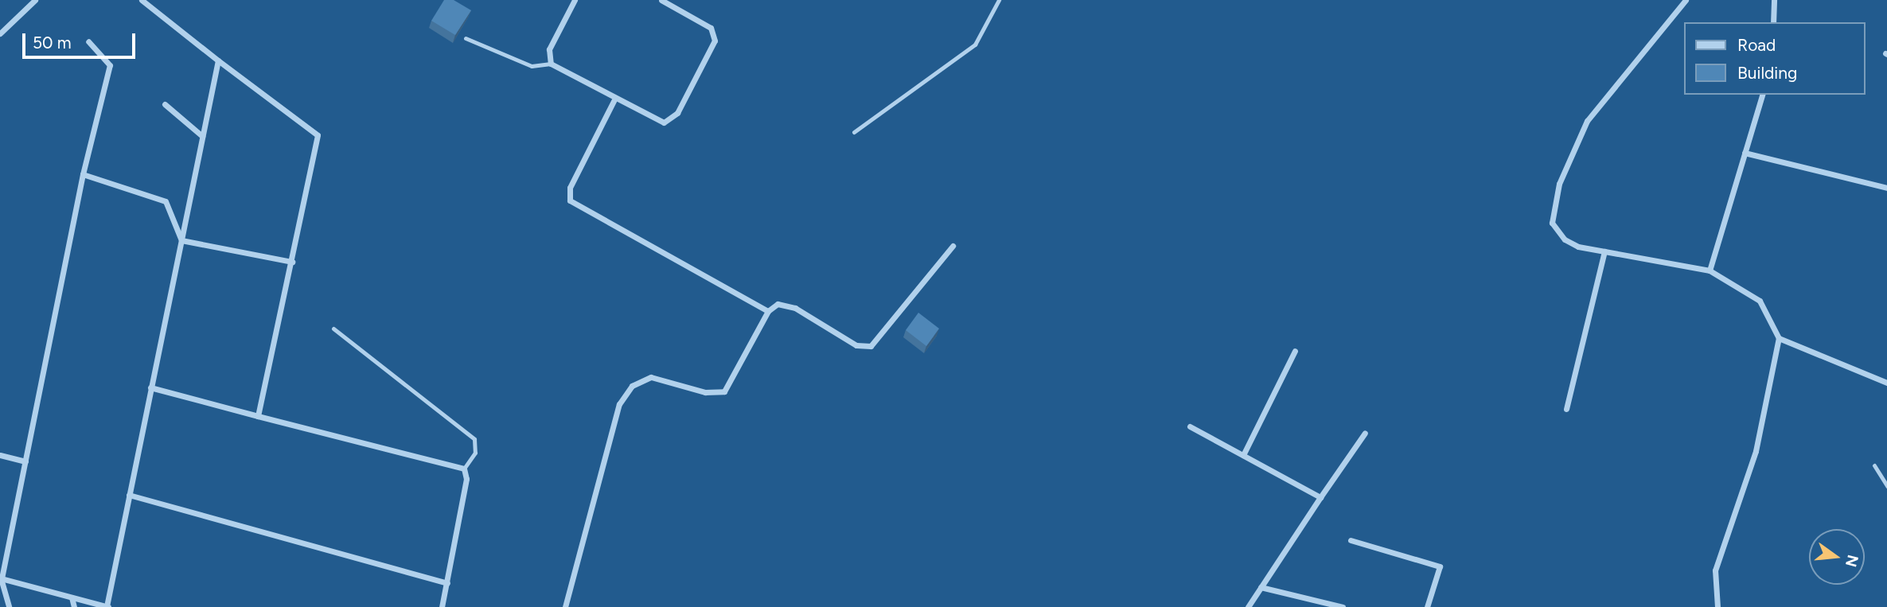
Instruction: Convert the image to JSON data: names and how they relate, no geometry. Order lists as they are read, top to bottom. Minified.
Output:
{"legend":["Road","Building"],"scale_bar":"50 m","north":"right"}
